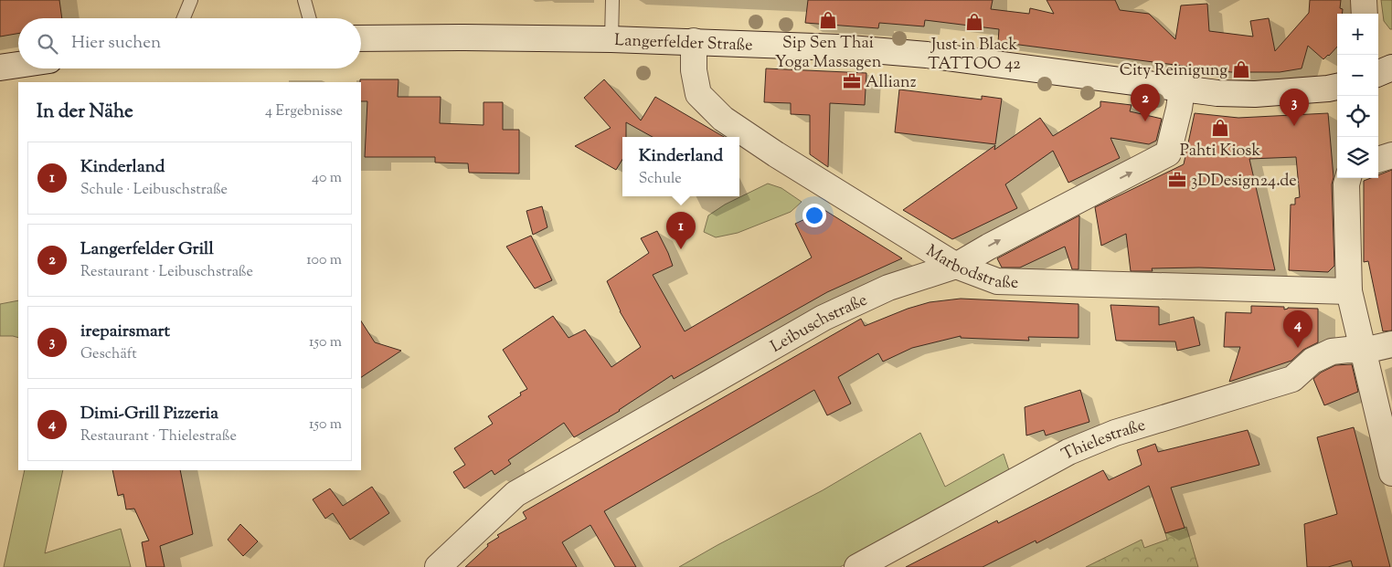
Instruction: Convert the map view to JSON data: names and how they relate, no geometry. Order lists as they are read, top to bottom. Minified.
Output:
{"streets":{"street":["Langerfelder Straße","Marbodstraße","Leibuschstraße","Thielestraße"]},"crossings":[["Langerfelder Straße","Marbodstraße"],["Langerfelder Straße","Leibuschstraße"],["Marbodstraße","Leibuschstraße"]],"places":{"shop":["Sip Sen Thai Yoga Massagen","Just in Black TATTOO 42","City Reinigung","Pahti Kiosk"],"office":["Allianz","3DDesign24.de"]},"page":{"map_buttons":["+","−"],"search":"Hier suchen","heading":["In der Nähe","4 Ergebnisse"],"pins":["2","3","1","4"],"popup":["Kinderland","Schule"],"list":[{"mark":"1","name":"Kinderland","note":"Schule · Leibuschstraße","value":"40 m"},{"mark":"2","name":"Langerfelder Grill","note":"Restaurant · Leibuschstraße","value":"100 m"},{"mark":"3","name":"irepairsmart","note":"Geschäft","value":"150 m"},{"mark":"4","name":"Dimi-Grill Pizzeria","note":"Restaurant · Thielestraße","value":"150 m"}]}}
